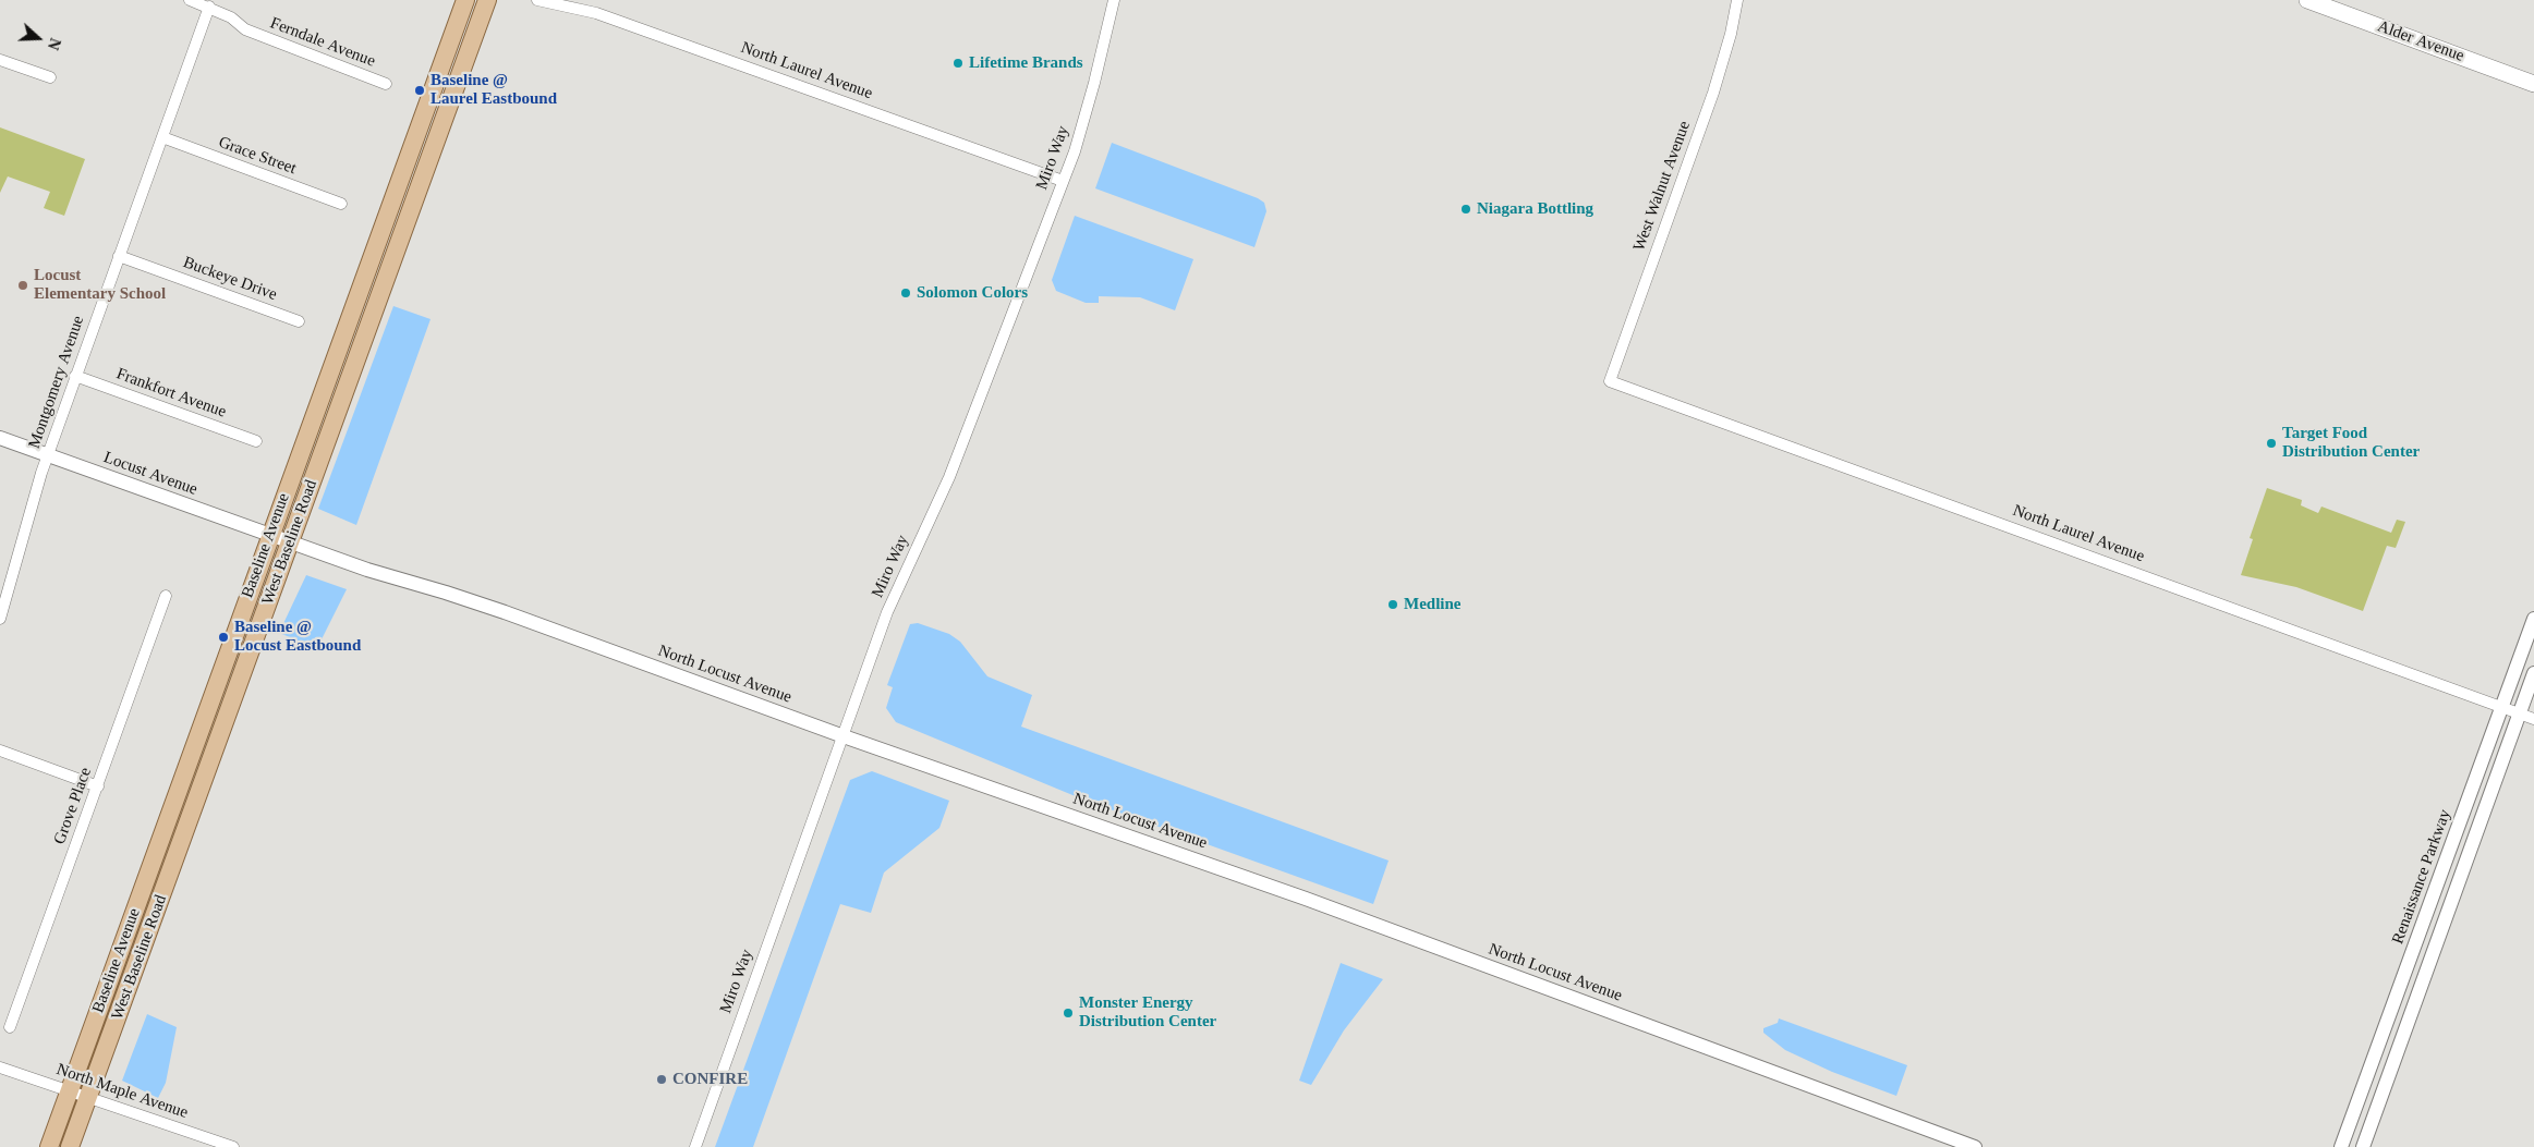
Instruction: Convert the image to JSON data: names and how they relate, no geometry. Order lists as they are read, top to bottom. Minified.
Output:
{"streets":{"main road":["Alder Avenue","West Baseline Road","Baseline Avenue"],"street":["Ferndale Avenue","North Laurel Avenue","Grace Street","Miro Way","West Walnut Avenue","Buckeye Drive","Montgomery Avenue","Frankfort Avenue","Locust Avenue","North Locust Avenue","Grove Place","Renaissance Parkway","North Maple Avenue"]},"crossings":[["Ferndale Avenue","Montgomery Avenue"],["North Laurel Avenue","Miro Way"],["North Laurel Avenue","West Walnut Avenue"],["North Laurel Avenue","Renaissance Parkway"],["Grace Street","Montgomery Avenue"],["Miro Way","North Locust Avenue"],["Buckeye Drive","Montgomery Avenue"],["Montgomery Avenue","Frankfort Avenue"],["Montgomery Avenue","Locust Avenue"],["Locust Avenue","West Baseline Road"],["Locust Avenue","Baseline Avenue"],["Locust Avenue","North Locust Avenue"],["West Baseline Road","North Locust Avenue"],["West Baseline Road","North Maple Avenue"],["Baseline Avenue","North Maple Avenue"]],"places":["Lifetime Brands","Baseline @ Laurel Eastbound","Niagara Bottling","Locust Elementary School","Solomon Colors","Target Food Distribution Center","Medline","Baseline @ Locust Eastbound","Monster Energy Distribution Center","CONFIRE"],"north":"right"}
